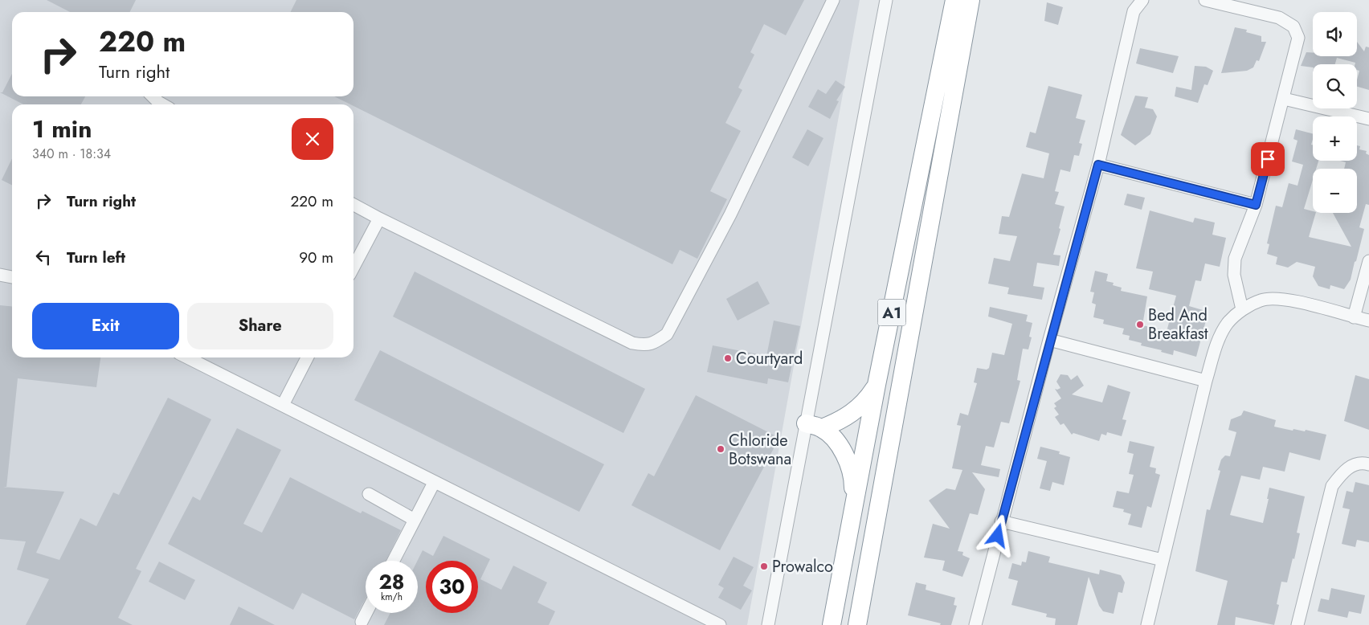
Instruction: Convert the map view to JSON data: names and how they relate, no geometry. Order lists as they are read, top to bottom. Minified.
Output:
{"streets":{"highway":["A1"]},"places":["Bed And Breakfast","Courtyard","Chloride Botswana","Prowalco"],"page":{"map_buttons":["+","−"],"turn":["220 m","Turn right"],"heading":["1 min","340 m · 18:34"],"list":[{"name":"Turn right","value":"220 m"},{"name":"Turn left","value":"90 m"}],"buttons":["Exit","Share"],"speed":"28 km/h","limit":"30"}}
